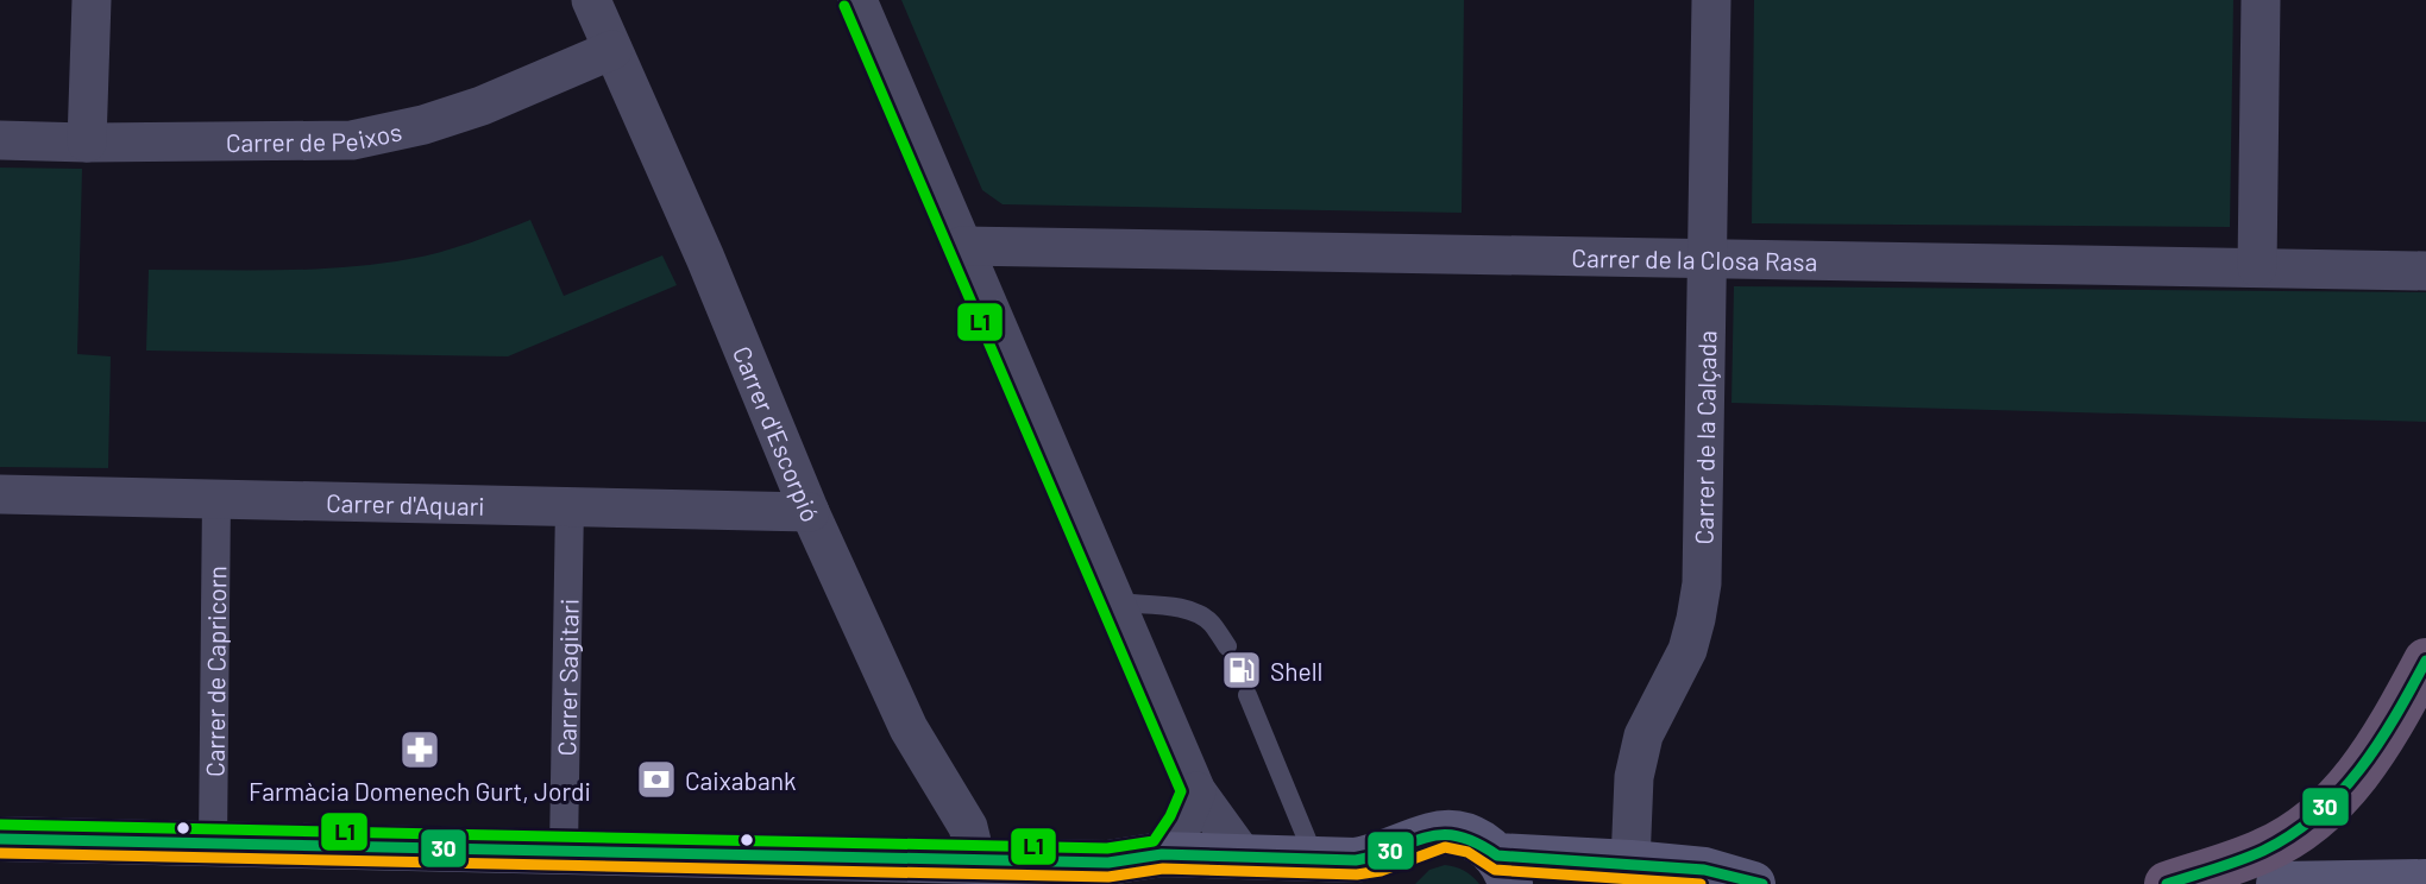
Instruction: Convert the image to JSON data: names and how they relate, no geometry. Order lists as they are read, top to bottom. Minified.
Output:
{"streets":{"street":["Carrer de Peixos","Carrer de la Closa Rasa","Carrer d'Escorpió","Carrer de la Calçada","Carrer d'Aquari","Carrer de Capricorn","Carrer Sagitari"]},"crossings":[["Carrer de Peixos","Carrer d'Escorpió"],["Carrer de la Closa Rasa","Carrer de la Calçada"],["Carrer d'Escorpió","Carrer d'Aquari"],["Carrer d'Aquari","Carrer de Capricorn"],["Carrer d'Aquari","Carrer Sagitari"]],"places":{"fuel station":["Shell"],"pharmacy":["Farmàcia Domenech Gurt, Jordi"],"bank":["Caixabank"]},"lines":["transit line L1","transit line 30"]}
